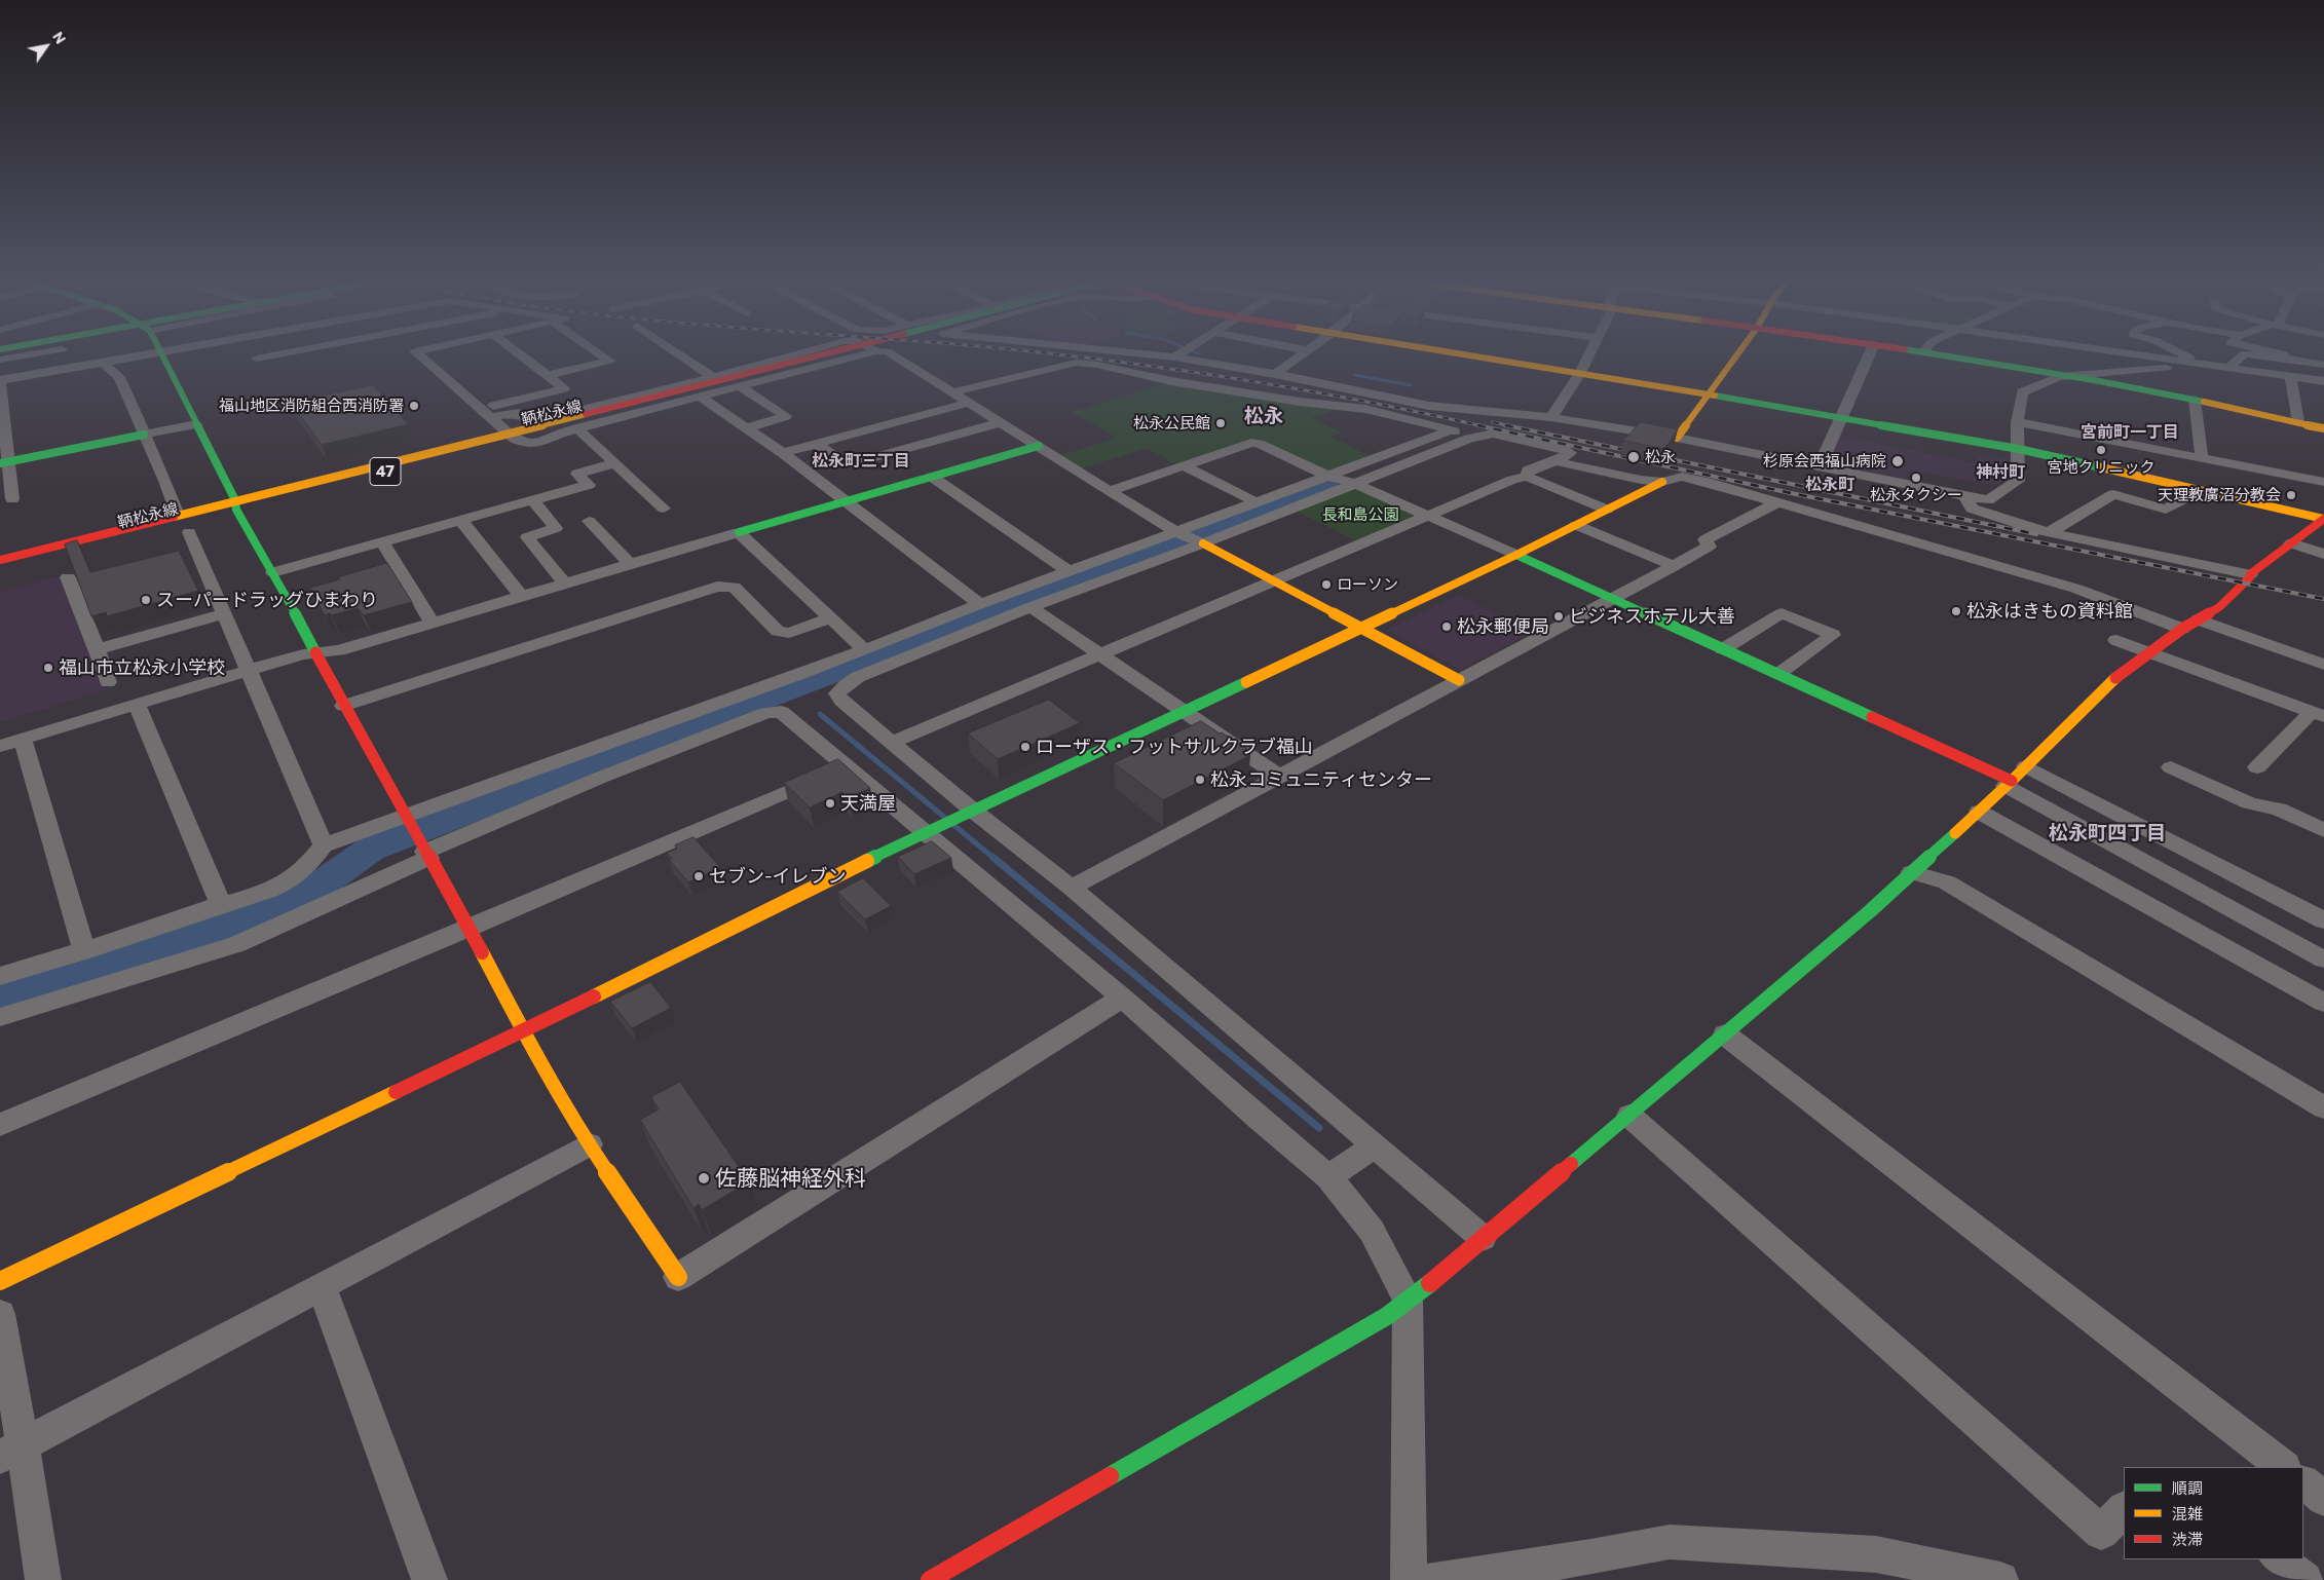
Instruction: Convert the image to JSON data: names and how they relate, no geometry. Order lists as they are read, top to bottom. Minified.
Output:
{"streets":{"main road":["鞆松永線","47"]},"districts":["松永","宮前町一丁目","松永町三丁目","神村町","松永町","松永町四丁目"],"parks":["長和島公園"],"places":["福山地区消防組合西消防署","松永公民館","宮地クリニック","松永","杉原会西福山病院","松永タクシー","天理教廣沼分教会","ローソン","スーパードラッグひまわり","松永はきもの資料館","ビジネスホテル大善","松永郵便局","福山市立松永小学校","ローザス・フットサルクラブ福山","松永コミュニティセンター","天満屋","セブン-イレブン","佐藤脳神経外科"],"legend":["順調","混雑","渋滞"],"north":"top right"}
